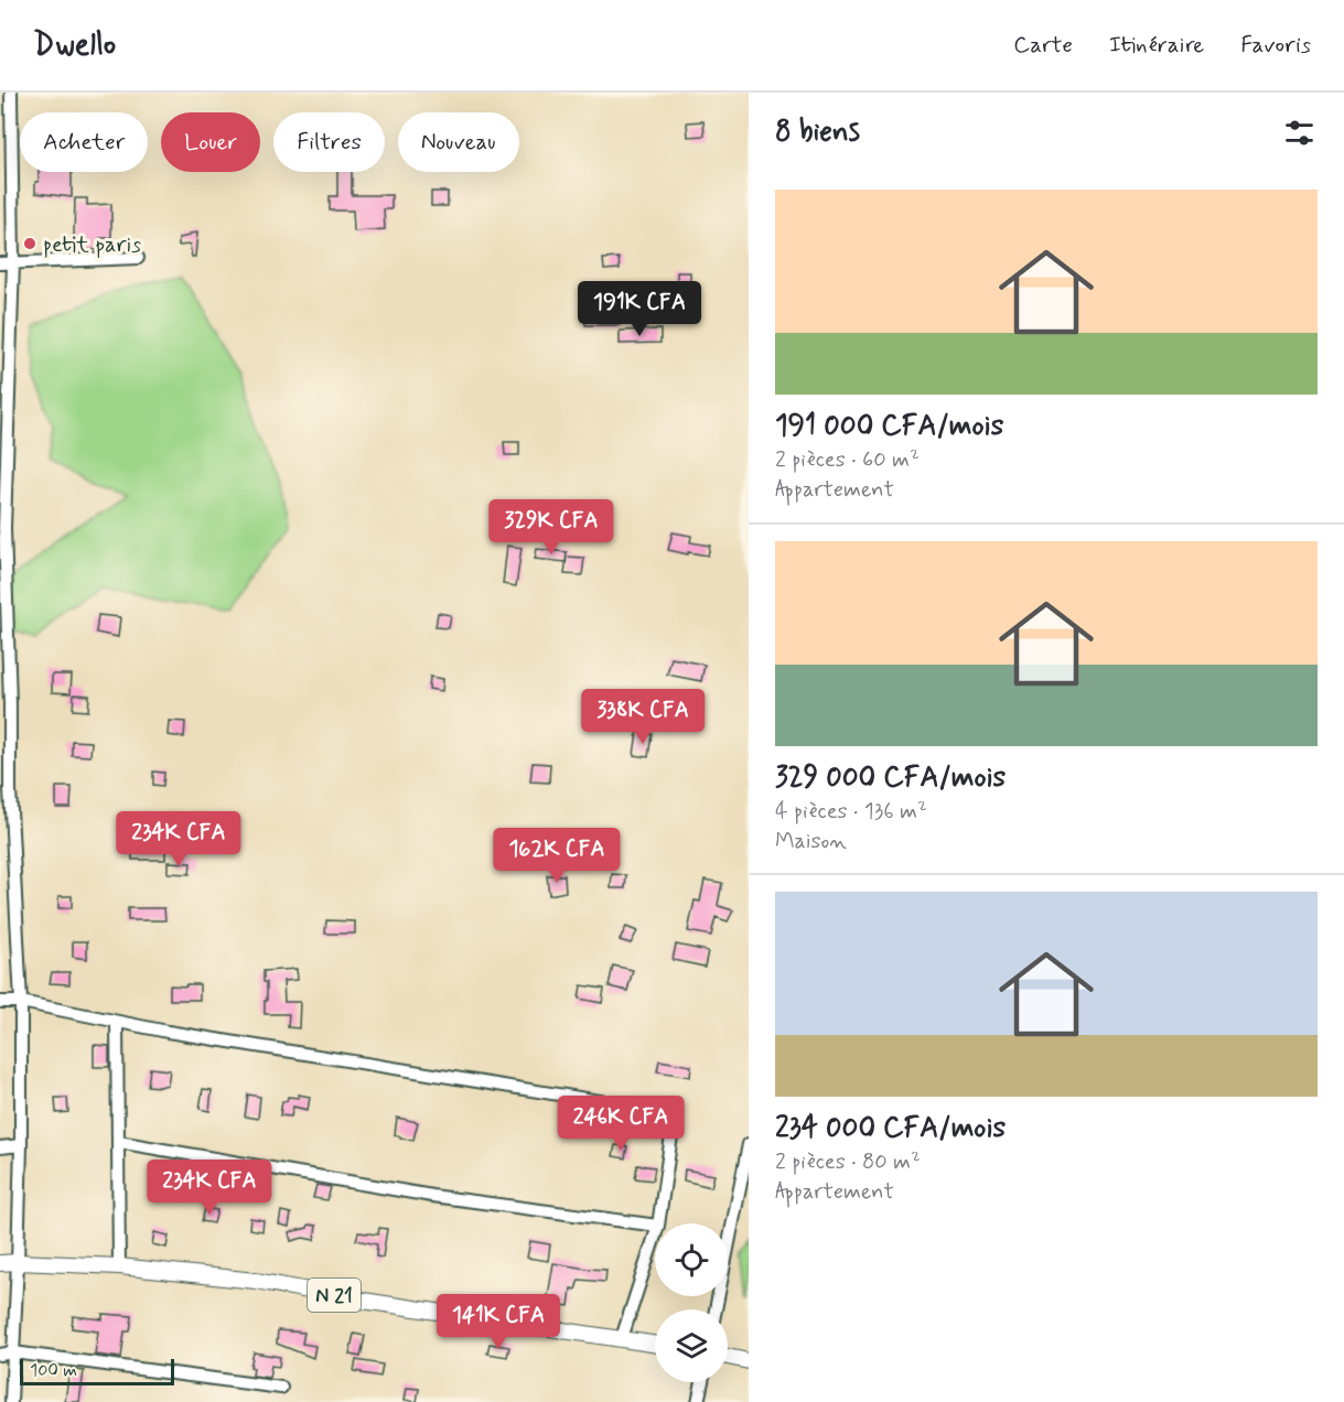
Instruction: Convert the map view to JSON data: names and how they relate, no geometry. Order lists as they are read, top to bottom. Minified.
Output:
{"streets":{"main road":["N 21"]},"places":["petit paris"],"scale_bar":"100 m","page":{"header":"Dwello","nav":["Carte","Itinéraire","Favoris"],"heading":"8 biens","chip":["Acheter","Louer","Filtres","Nouveau"],"list":[{"name":"191 000 CFA/mois","note":"2 pièces · 60 m² · Appartement"},{"name":"329 000 CFA/mois","note":"4 pièces · 136 m² · Maison"},{"name":"234 000 CFA/mois","note":"2 pièces · 80 m² · Appartement"}],"price":["191K CFA","329K CFA","338K CFA","234K CFA","162K CFA","246K CFA","234K CFA","141K CFA"],"scale":"100 m"}}
